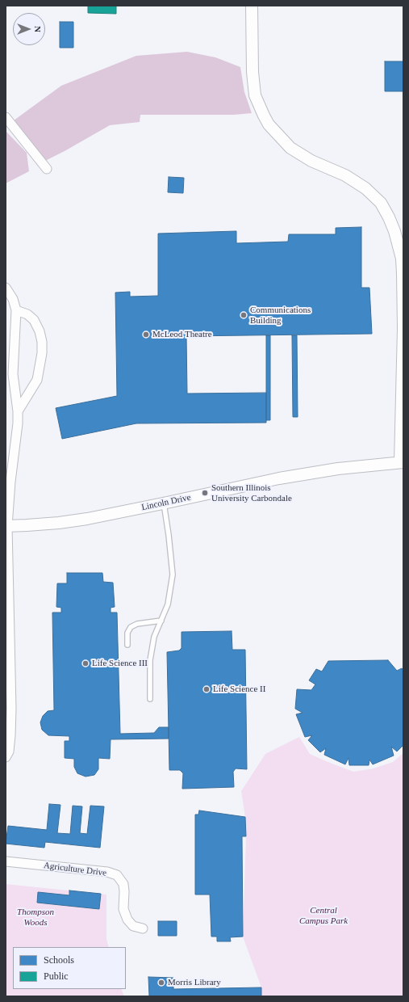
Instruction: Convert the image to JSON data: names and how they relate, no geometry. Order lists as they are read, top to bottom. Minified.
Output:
{"streets":{"street":["Lincoln Drive","Agriculture Drive"]},"parks":["Central Campus Park","Thompson Woods"],"places":["Communications Building","McLeod Theatre","Southern Illinois University Carbondale","Life Science III","Life Science II","Morris Library"],"legend":["Schools","Public"],"north":"right"}
